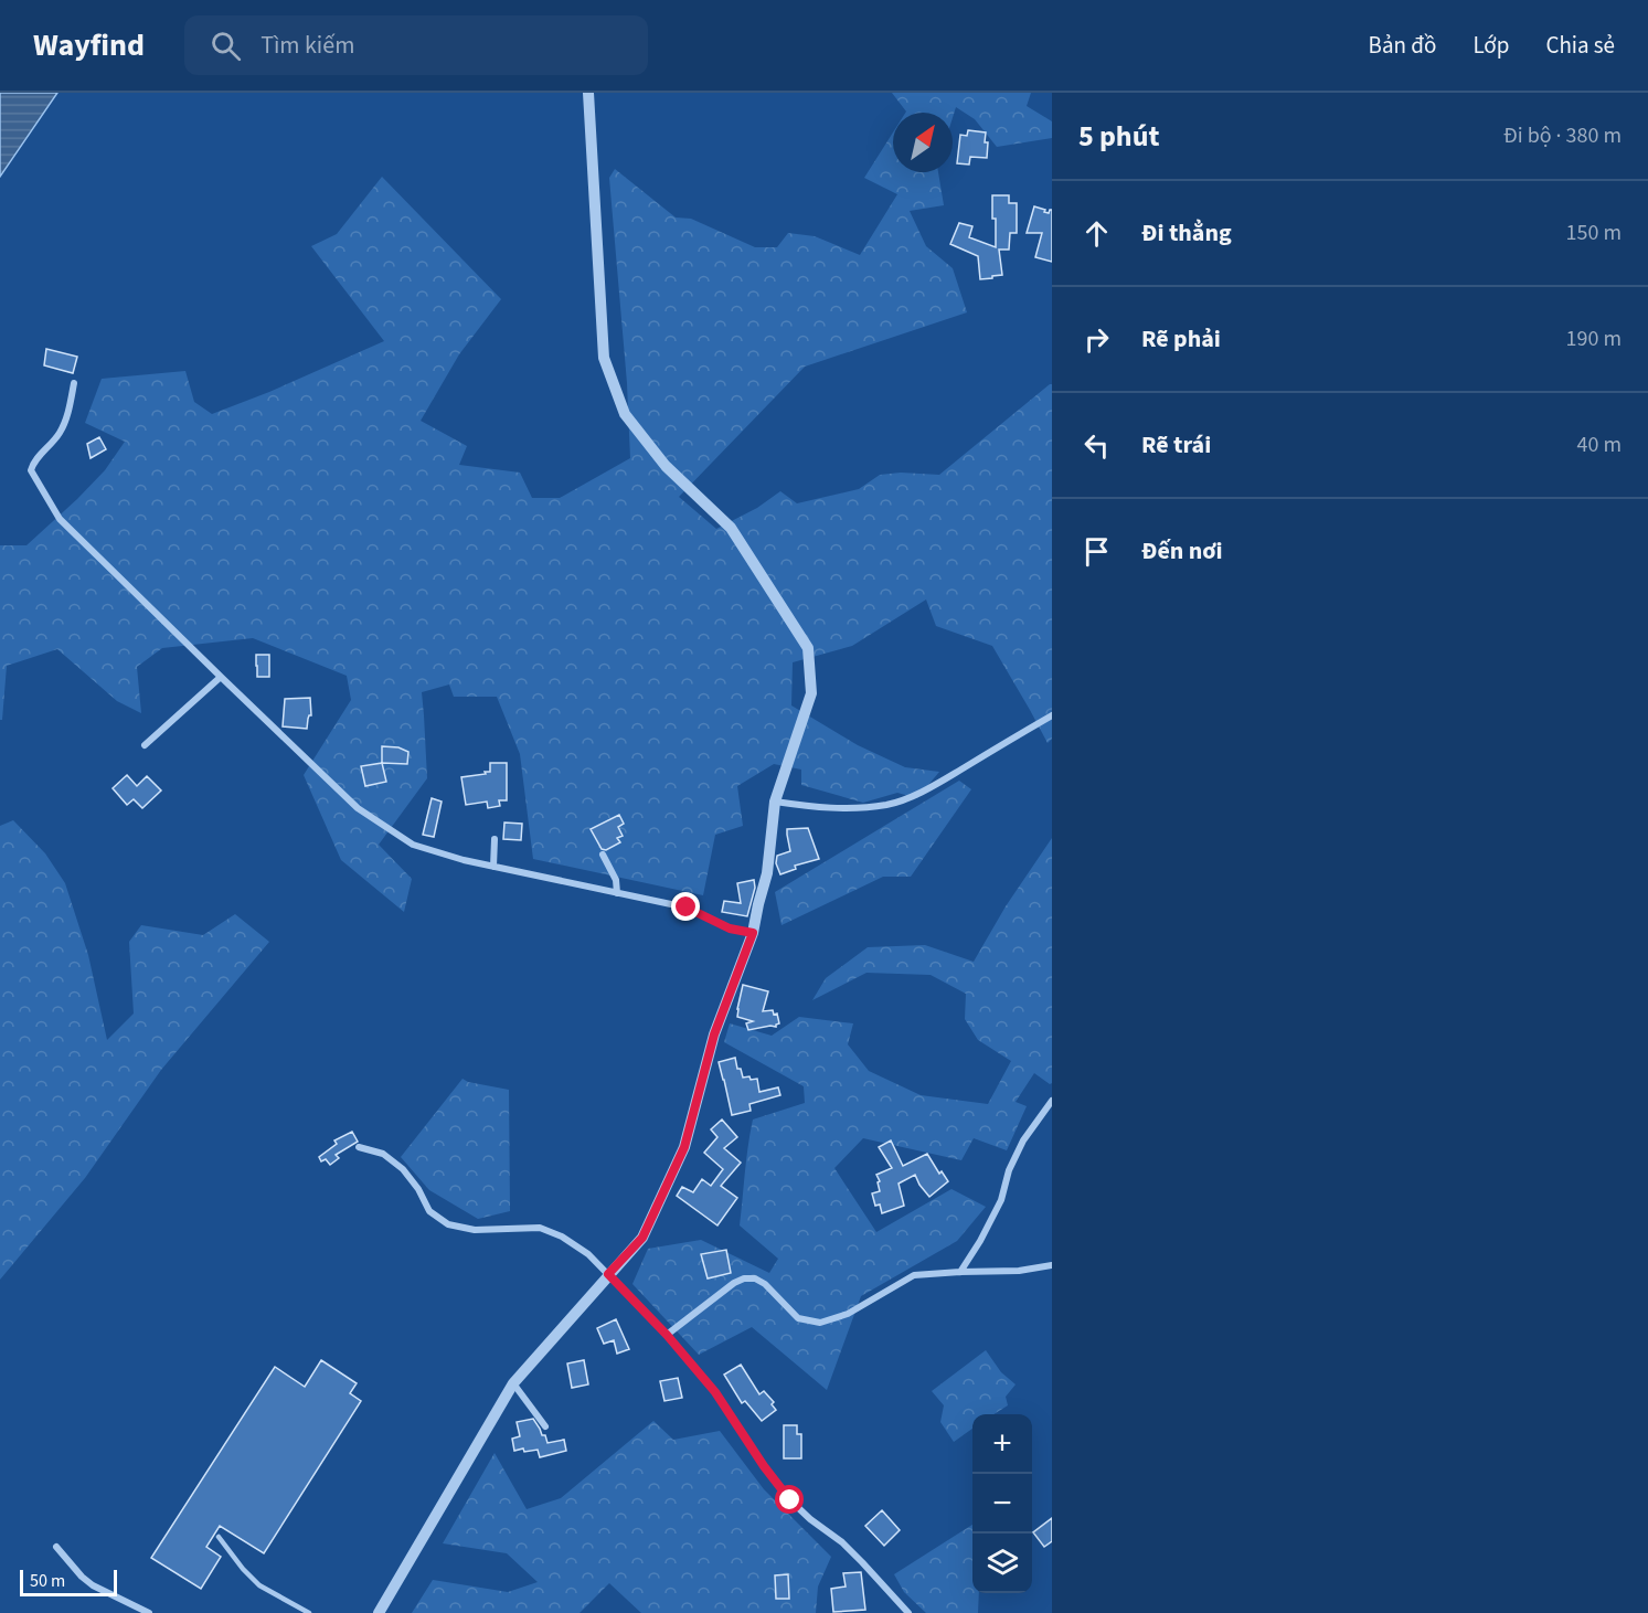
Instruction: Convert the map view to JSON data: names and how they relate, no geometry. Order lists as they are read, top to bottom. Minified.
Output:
{"scale_bar":"50 m","north":"top right","page":{"header":"Wayfind","search":"Tìm kiếm","nav":["Bản đồ","Lớp","Chia sẻ"],"heading":["5 phút","Đi bộ · 380 m"],"list":[["Đi thẳng","150 m"],["Rẽ phải","190 m"],["Rẽ trái","40 m"],"Đến nơi"],"map_buttons":["+","−"],"scale":"50 m"}}
